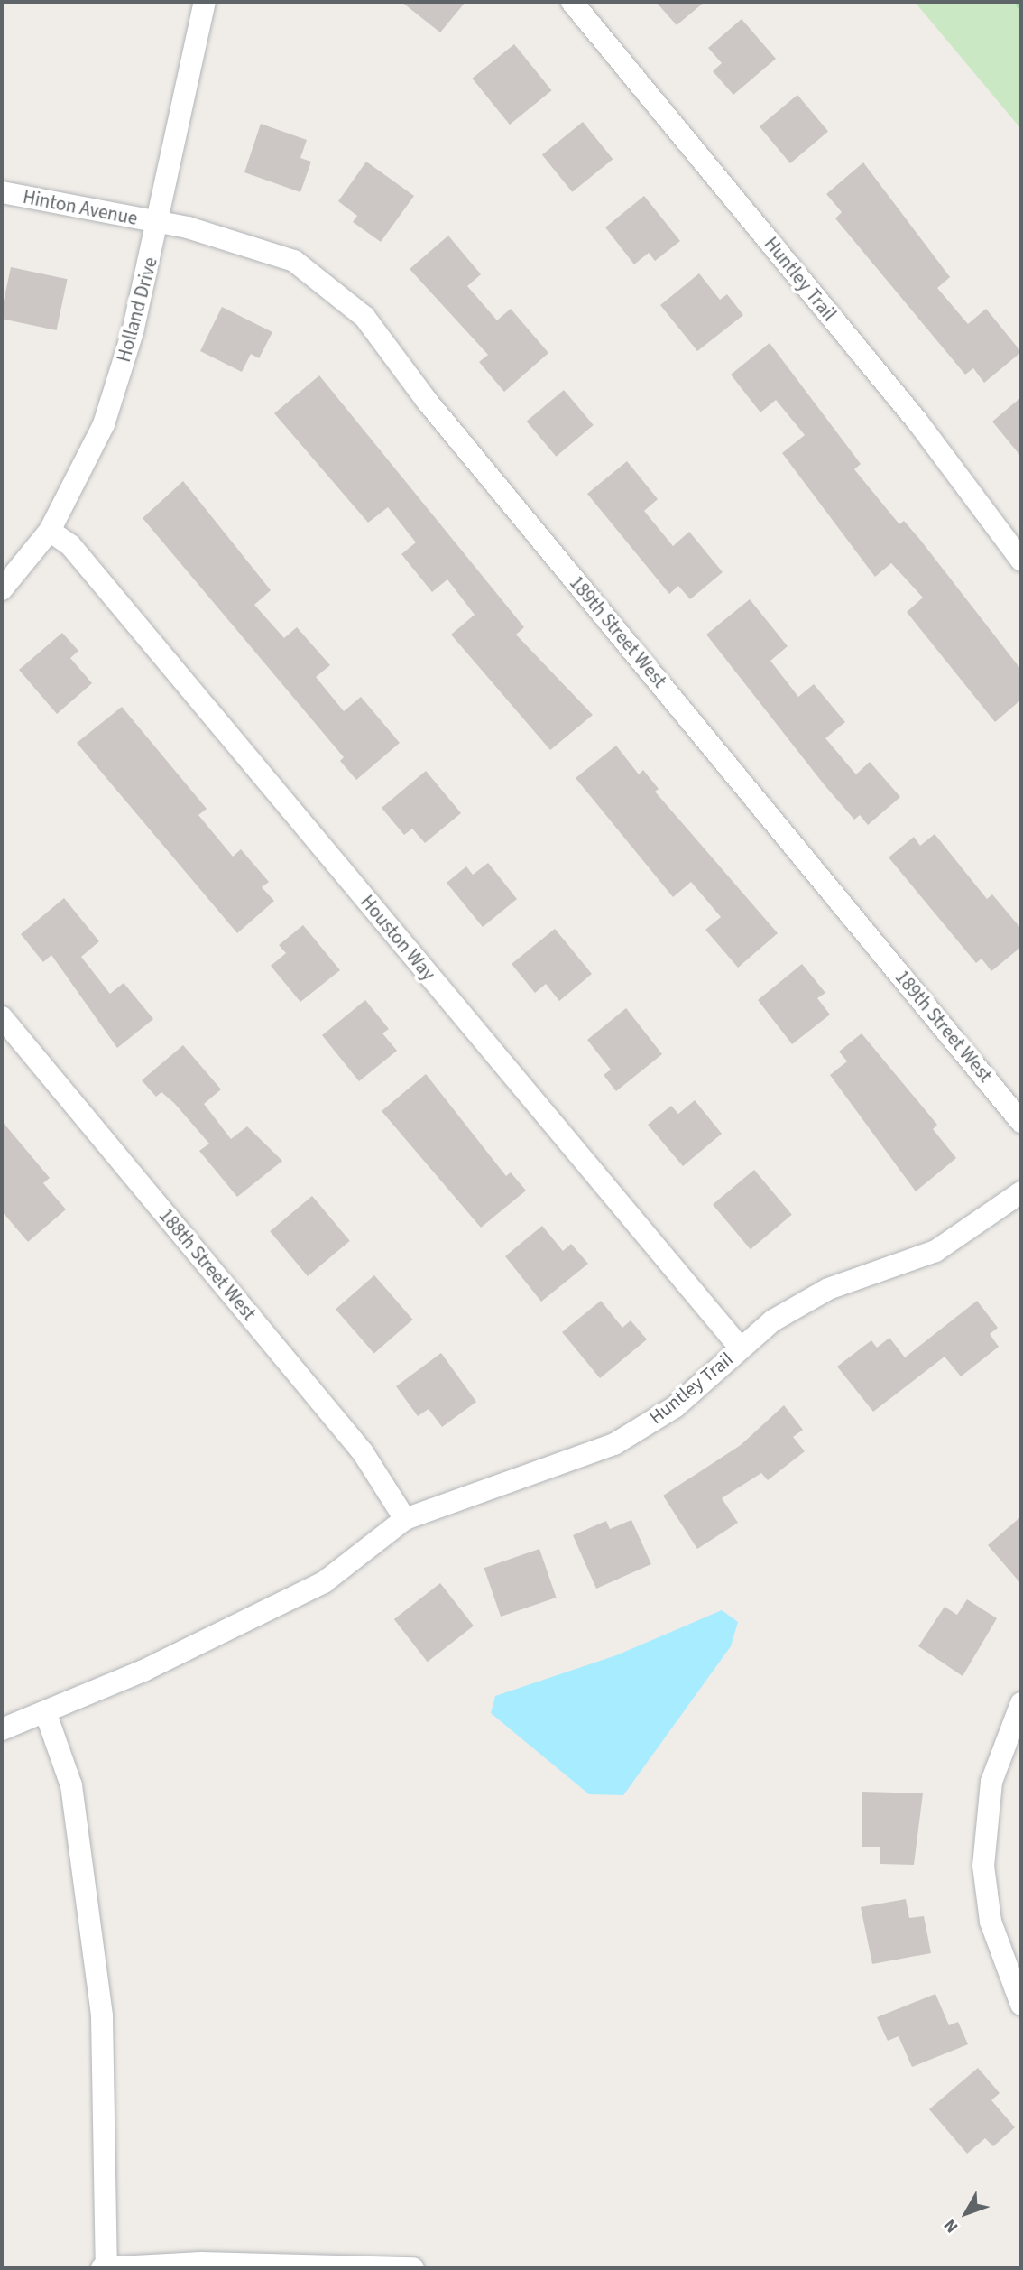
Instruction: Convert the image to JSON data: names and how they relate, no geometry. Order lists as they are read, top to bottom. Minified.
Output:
{"streets":{"street":["Hinton Avenue","Huntley Trail","Holland Drive","189th Street West","Houston Way","188th Street West"]},"crossings":[["Hinton Avenue","Holland Drive"],["Hinton Avenue","189th Street West"],["Huntley Trail","Houston Way"],["Huntley Trail","188th Street West"],["Holland Drive","189th Street West"],["Holland Drive","Houston Way"]],"north":"bottom left"}
